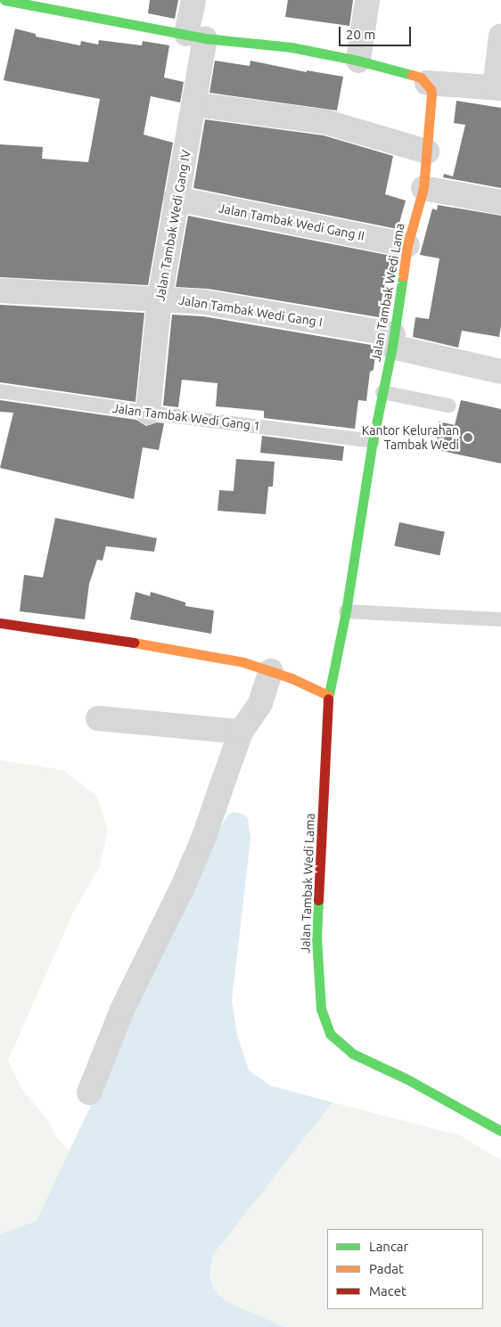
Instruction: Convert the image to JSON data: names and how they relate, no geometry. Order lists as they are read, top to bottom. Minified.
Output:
{"streets":{"street":["Jalan Tambak Wedi Gang II","Jalan Tambak Wedi Gang IV","Jalan Tambak Wedi Lama","Jalan Tambak Wedi Gang I"],"lane":["Jalan Tambak Wedi Gang 1"]},"crossings":[["Jalan Tambak Wedi Gang II","Jalan Tambak Wedi Gang IV"],["Jalan Tambak Wedi Gang II","Jalan Tambak Wedi Lama"],["Jalan Tambak Wedi Gang IV","Jalan Tambak Wedi Gang I"],["Jalan Tambak Wedi Gang IV","Jalan Tambak Wedi Gang 1"],["Jalan Tambak Wedi Lama","Jalan Tambak Wedi Gang I"],["Jalan Tambak Wedi Lama","Jalan Tambak Wedi Gang 1"]],"places":["Kantor Kelurahan Tambak Wedi"],"legend":["Lancar","Padat","Macet"],"scale_bar":"20 m"}
